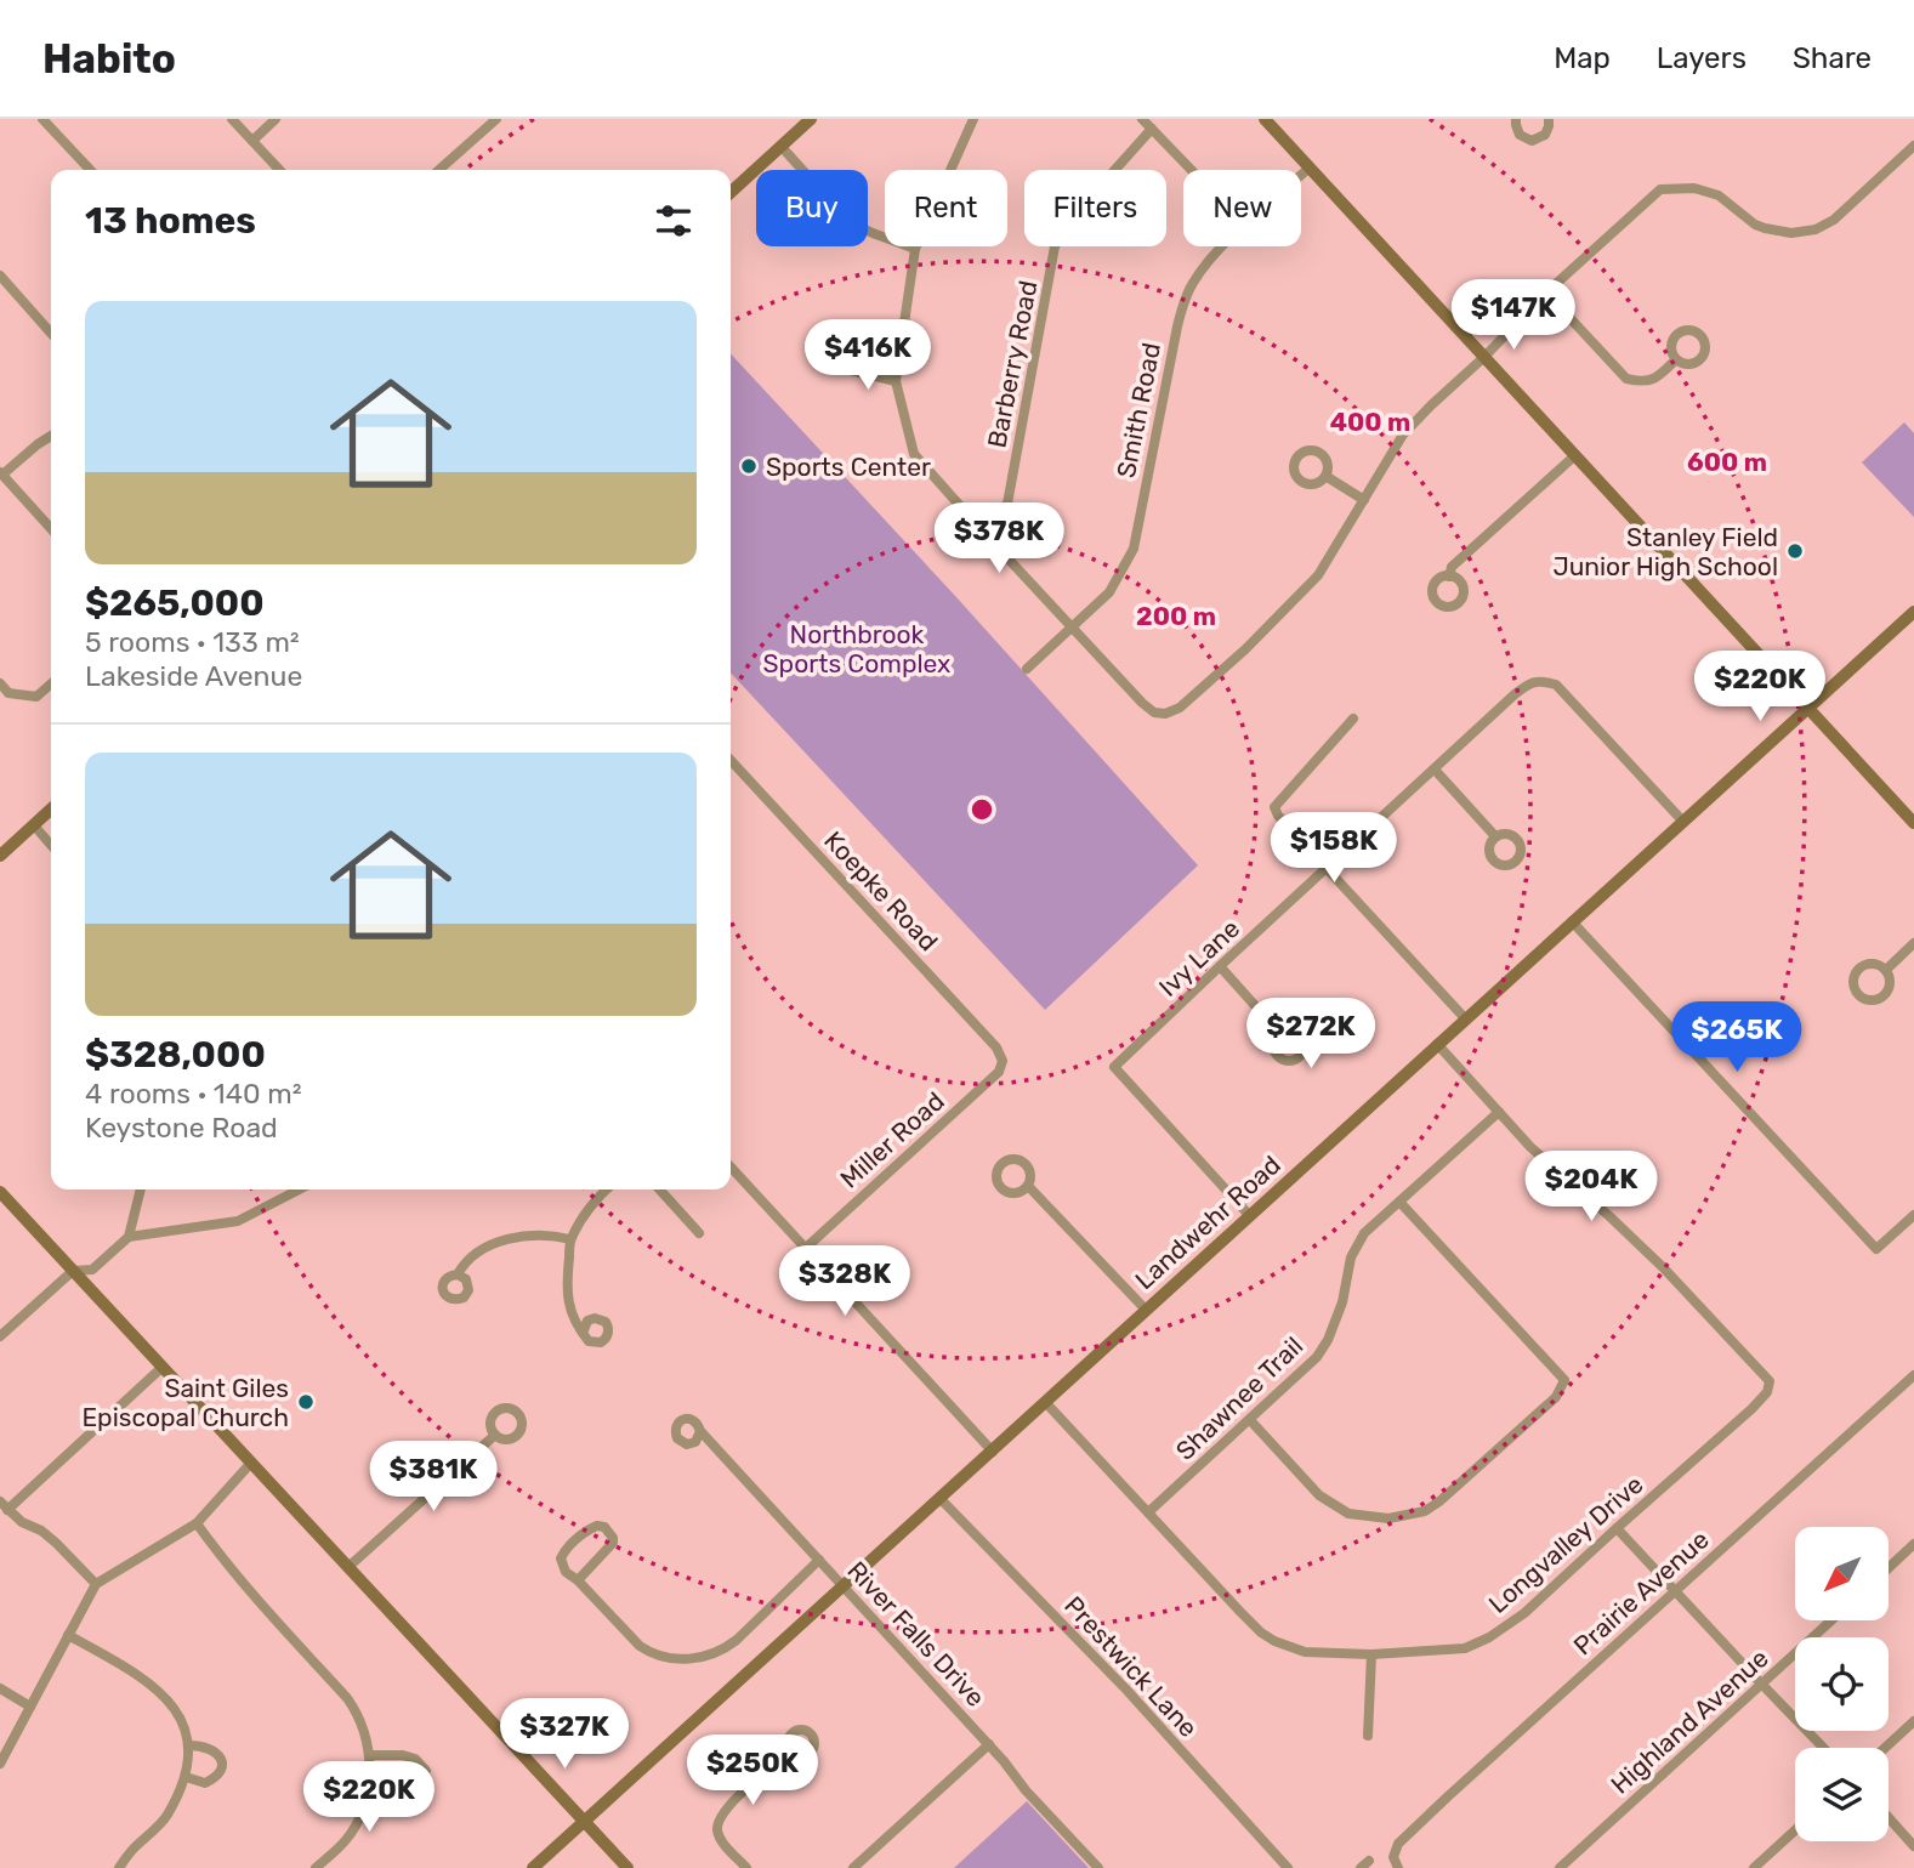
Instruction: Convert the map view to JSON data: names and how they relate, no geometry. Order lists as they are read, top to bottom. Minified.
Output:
{"streets":{"main road":["Landwehr Road"],"street":["Barberry Road","Smith Road","Koepke Road","Ivy Lane","Miller Road","Shawnee Trail","Longvalley Drive","Prairie Avenue","River Falls Drive","Prestwick Lane","Highland Avenue"]},"crossings":[["Koepke Road","Miller Road"],["Ivy Lane","Landwehr Road"],["Landwehr Road","Longvalley Drive"],["Landwehr Road","River Falls Drive"],["Landwehr Road","Prestwick Lane"],["Shawnee Trail","Longvalley Drive"]],"parks":["Northbrook Sports Complex"],"places":["Sports Center","Stanley Field Junior High School","Saint Giles Episcopal Church"],"north":"bottom left","page":{"header":"Habito","nav":["Map","Layers","Share"],"chip":["Buy","Rent","Filters","New"],"heading":"13 homes","list":[{"name":"$265,000","note":"5 rooms · 133 m² · Lakeside Avenue"},{"name":"$328,000","note":"4 rooms · 140 m² · Keystone Road"}],"price":["$147K","$416K","$378K","$220K","$158K","$272K","$265K","$204K","$328K","$381K","$327K","$250K","$220K"]},"rings":["400 m","600 m","200 m"]}
